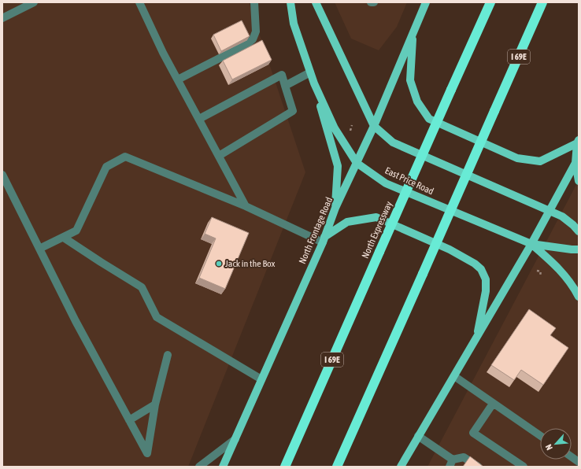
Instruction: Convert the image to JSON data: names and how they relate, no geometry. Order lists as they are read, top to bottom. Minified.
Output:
{"streets":{"highway":["I 69E","North Expressway"],"main road":["East Price Road","North Frontage Road"]},"crossings":[["East Price Road","North Frontage Road"]],"places":["Jack in the Box"],"north":"bottom left"}
